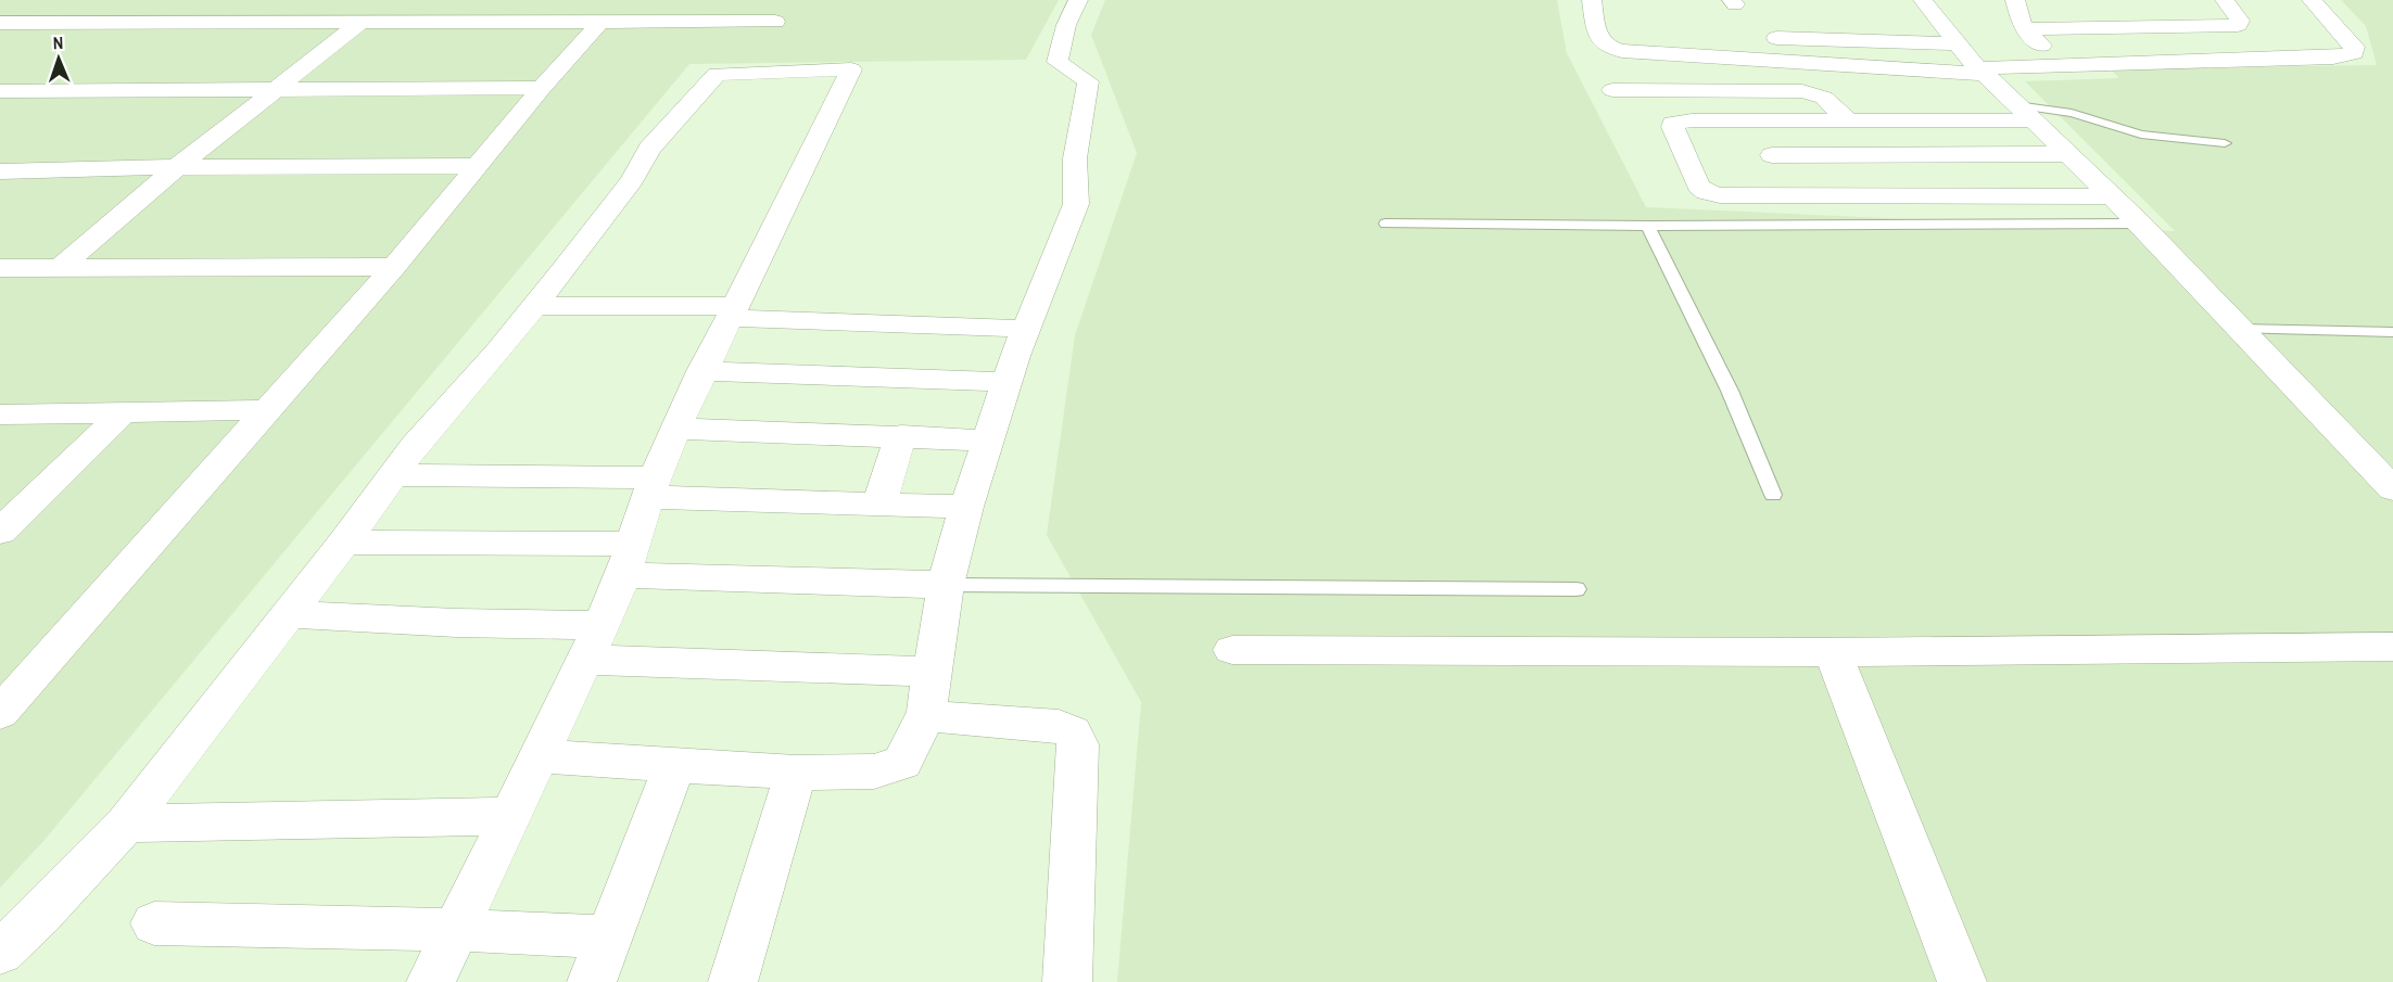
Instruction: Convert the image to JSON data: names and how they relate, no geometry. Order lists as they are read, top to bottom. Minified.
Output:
{"north":"top"}
